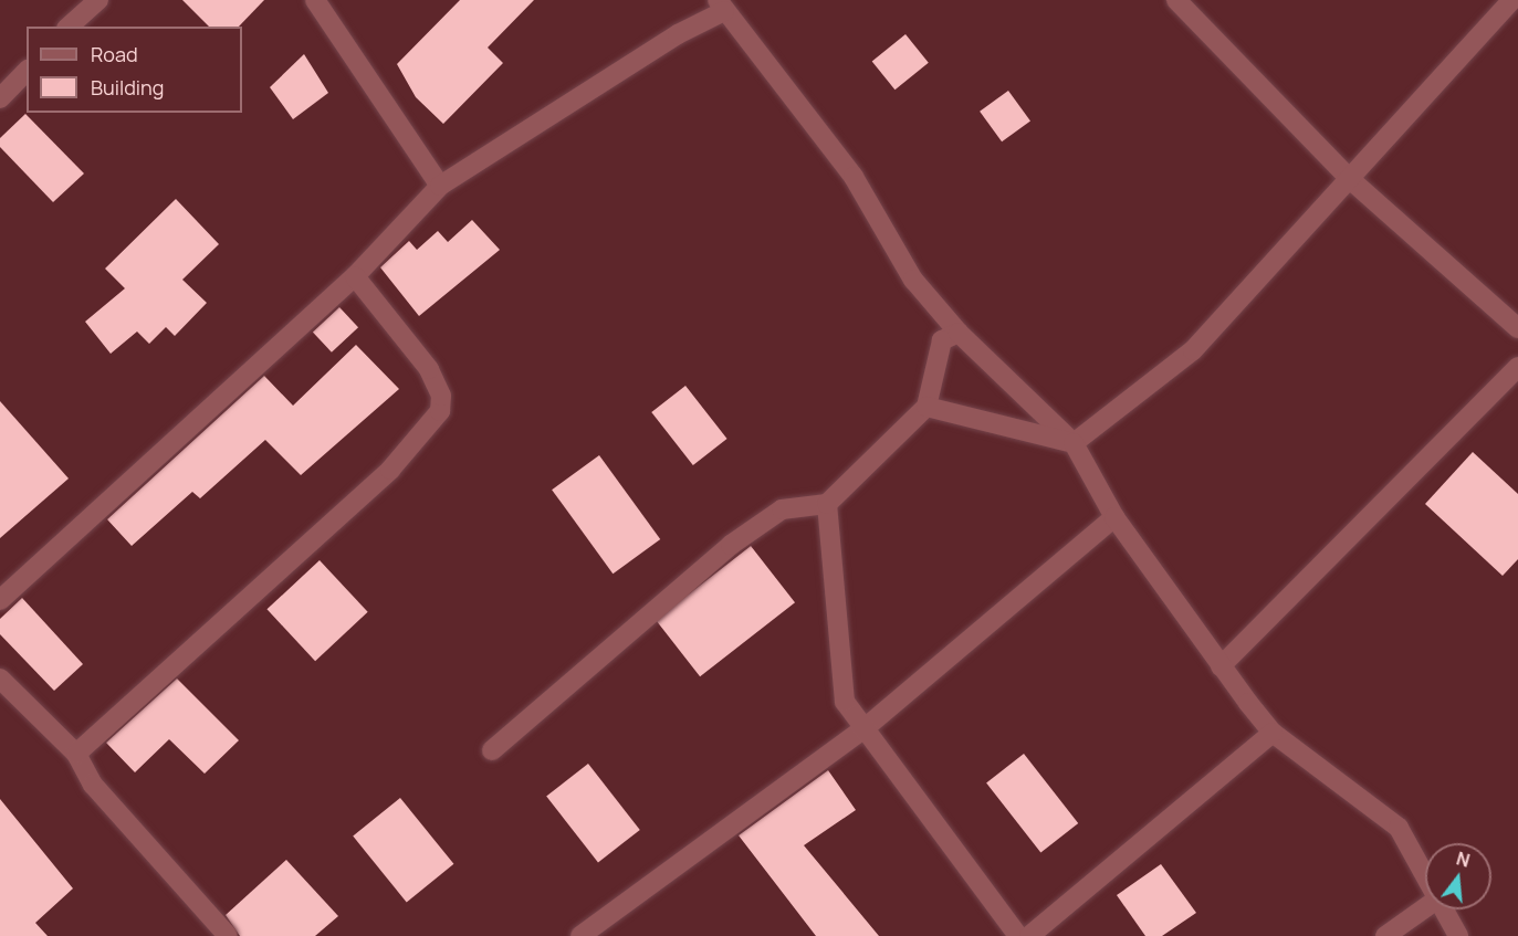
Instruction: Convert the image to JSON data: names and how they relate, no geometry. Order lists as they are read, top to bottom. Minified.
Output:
{"legend":["Road","Building"],"north":"top"}
